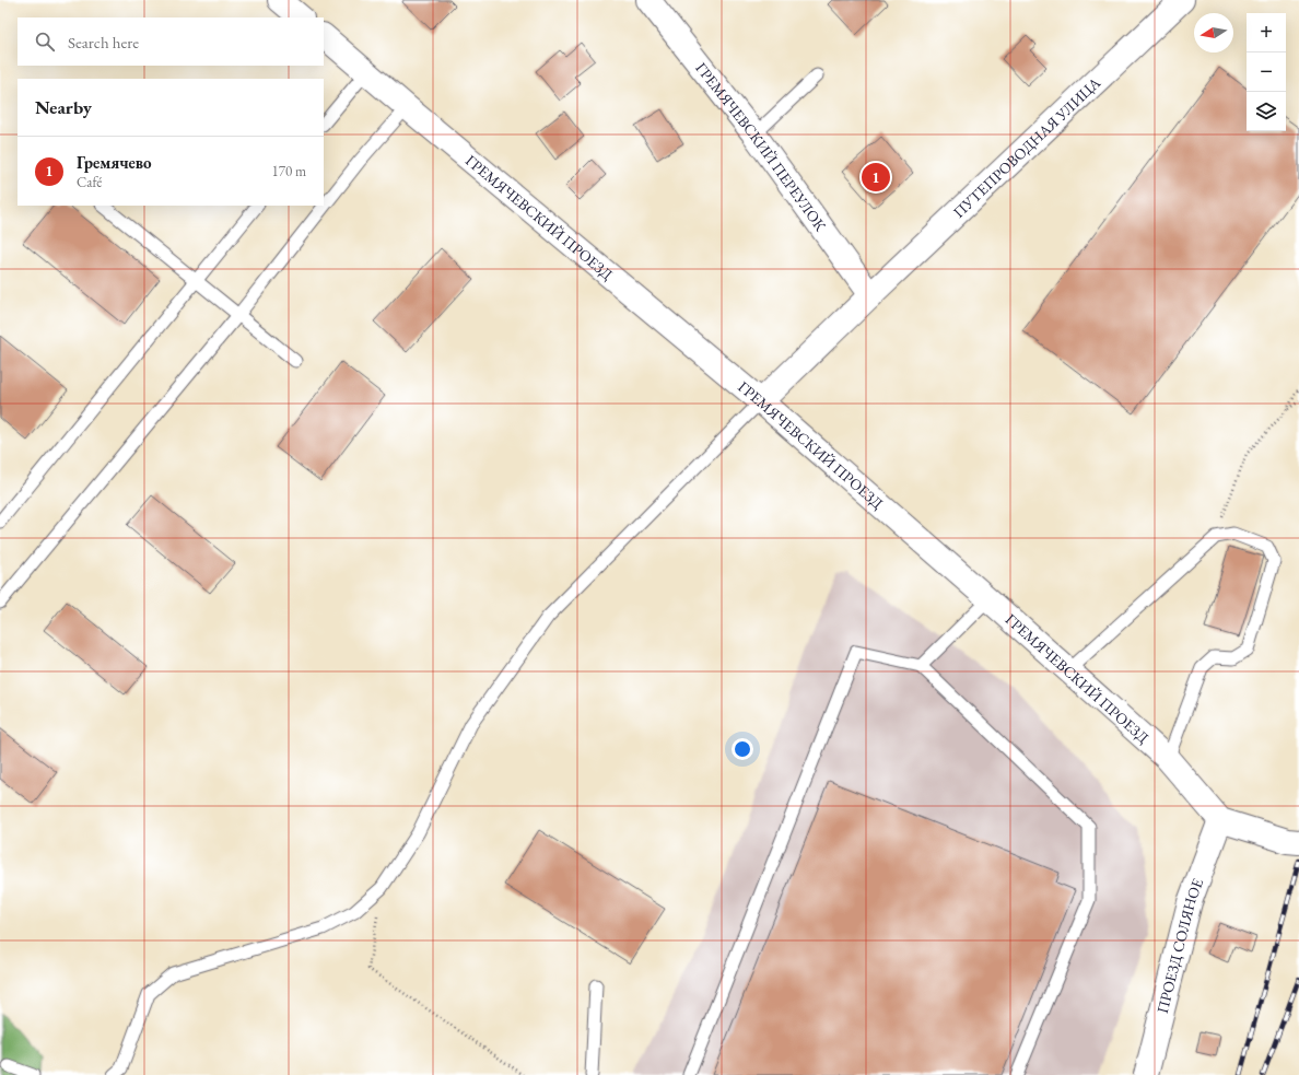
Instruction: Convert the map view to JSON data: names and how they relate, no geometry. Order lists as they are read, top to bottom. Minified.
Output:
{"streets":{"street":["ГРЕМЯЧЕВСКИЙ ПЕРЕУЛОК","ПУТЕПРОВОДНАЯ УЛИЦА","ГРЕМЯЧЕВСКИЙ ПРОЕЗД","ПРОЕЗД СОЛЯНОЕ"]},"crossings":[["ГРЕМЯЧЕВСКИЙ ПЕРЕУЛОК","ПУТЕПРОВОДНАЯ УЛИЦА"],["ПУТЕПРОВОДНАЯ УЛИЦА","ГРЕМЯЧЕВСКИЙ ПРОЕЗД"],["ГРЕМЯЧЕВСКИЙ ПРОЕЗД","ПРОЕЗД СОЛЯНОЕ"]],"north":"left","page":{"map_buttons":["+","−"],"search":"Search here","heading":"Nearby","list":[{"mark":"1","name":"Гремячево","note":"Café","value":"170 m"}],"pins":"1"}}
